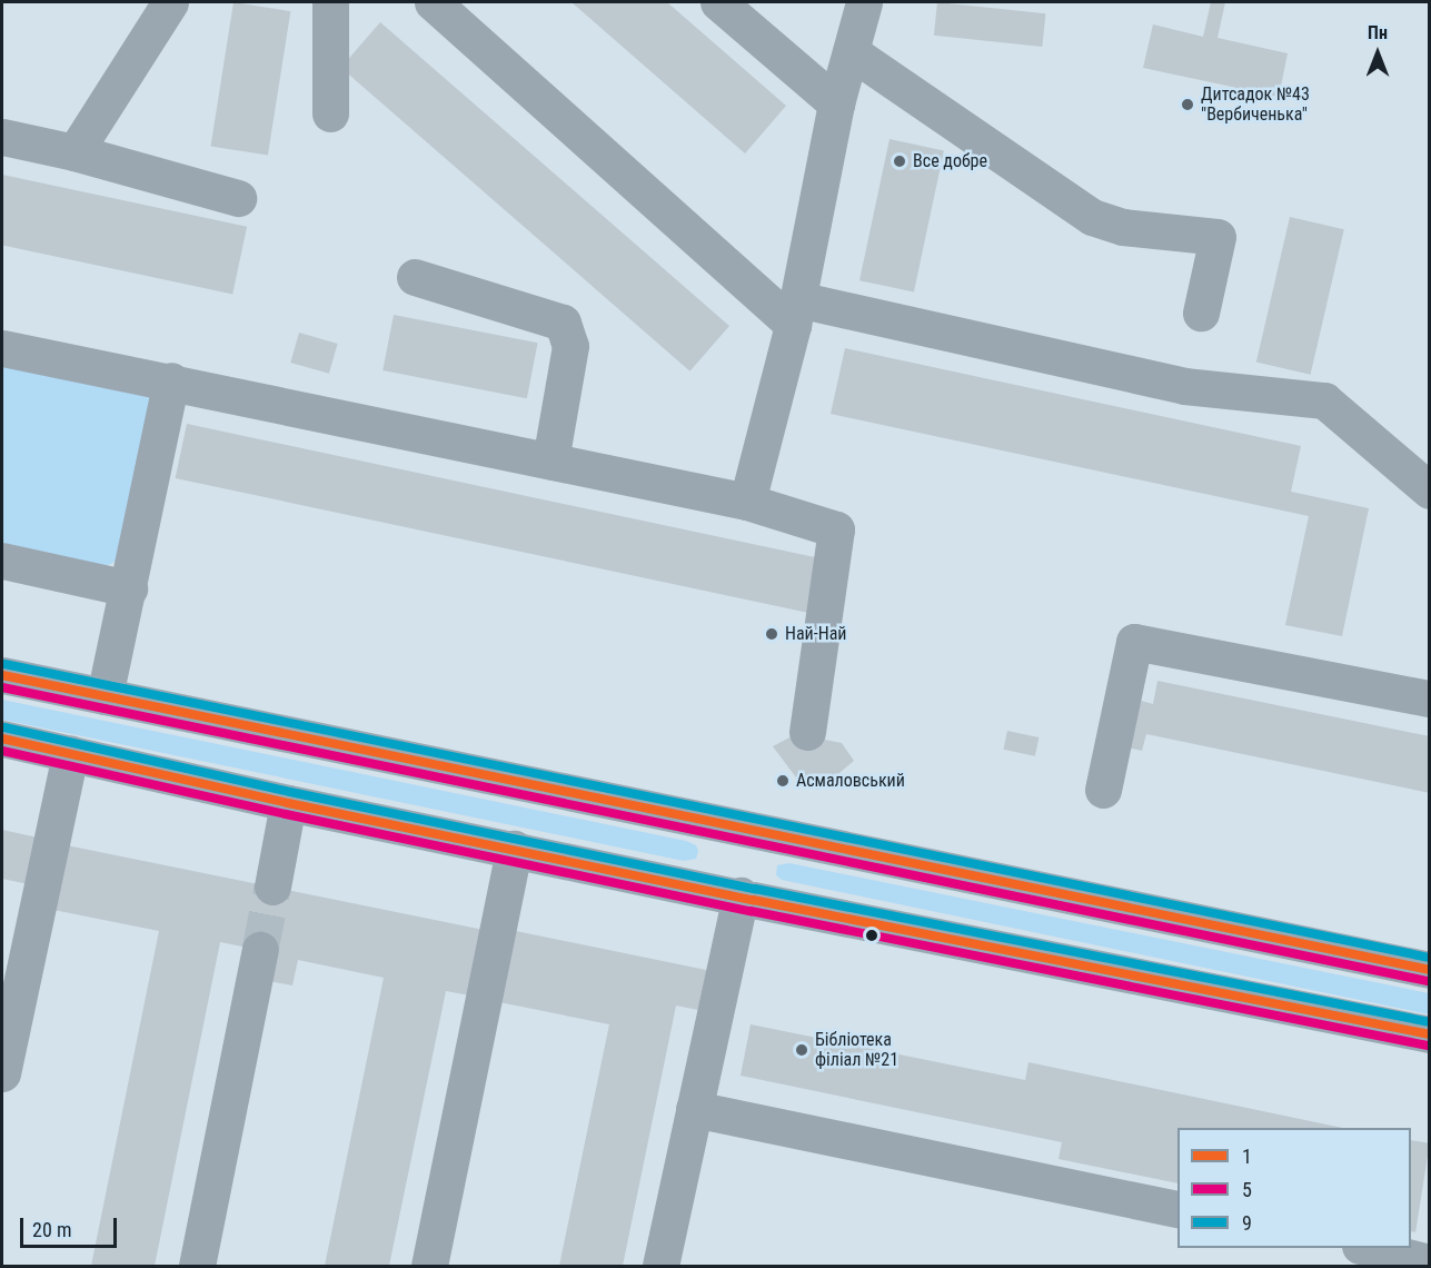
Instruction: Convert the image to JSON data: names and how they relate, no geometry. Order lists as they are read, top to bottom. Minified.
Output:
{"places":["Дитсадок №43 \"Вербиченька\"","Все добре","Най-Най","Асмаловський","Бібліотека філіал №21"],"lines":["transit line 9","transit line 1","transit line 5"],"legend":["1","5","9"],"scale_bar":"20 m","north":"top"}
